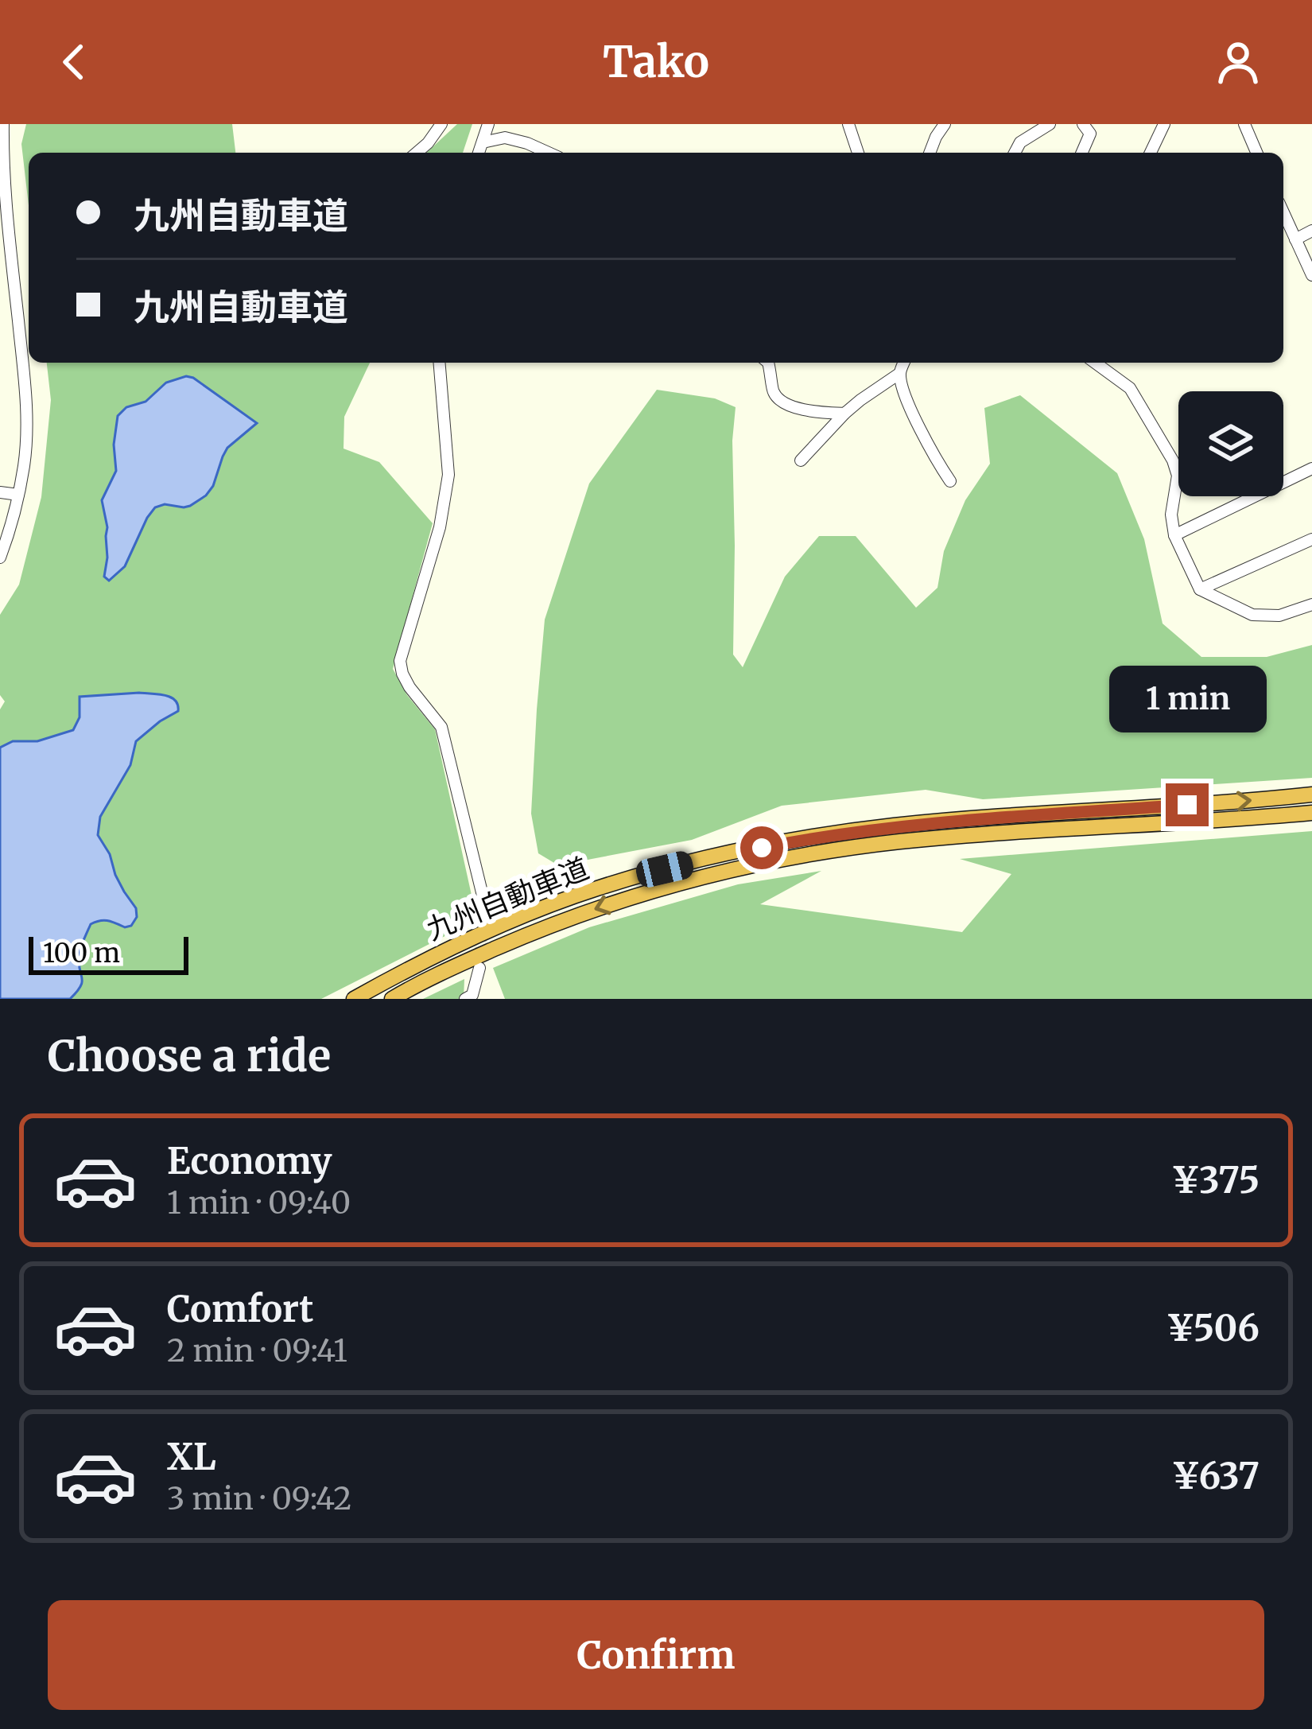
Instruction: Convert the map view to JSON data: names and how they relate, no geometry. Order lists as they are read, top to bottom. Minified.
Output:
{"streets":{"highway":["九州自動車道"]},"scale_bar":"100 m","page":{"header":"Tako","banner":["九州自動車道","九州自動車道"],"bubble":"1 min","scale":"100 m","heading":"Choose a ride","list":[{"name":"Economy","note":"1 min · 09:40","value":"¥375"},{"name":"Comfort","note":"2 min · 09:41","value":"¥506"},{"name":"XL","note":"3 min · 09:42","value":"¥637"}],"buttons":"Confirm"}}
